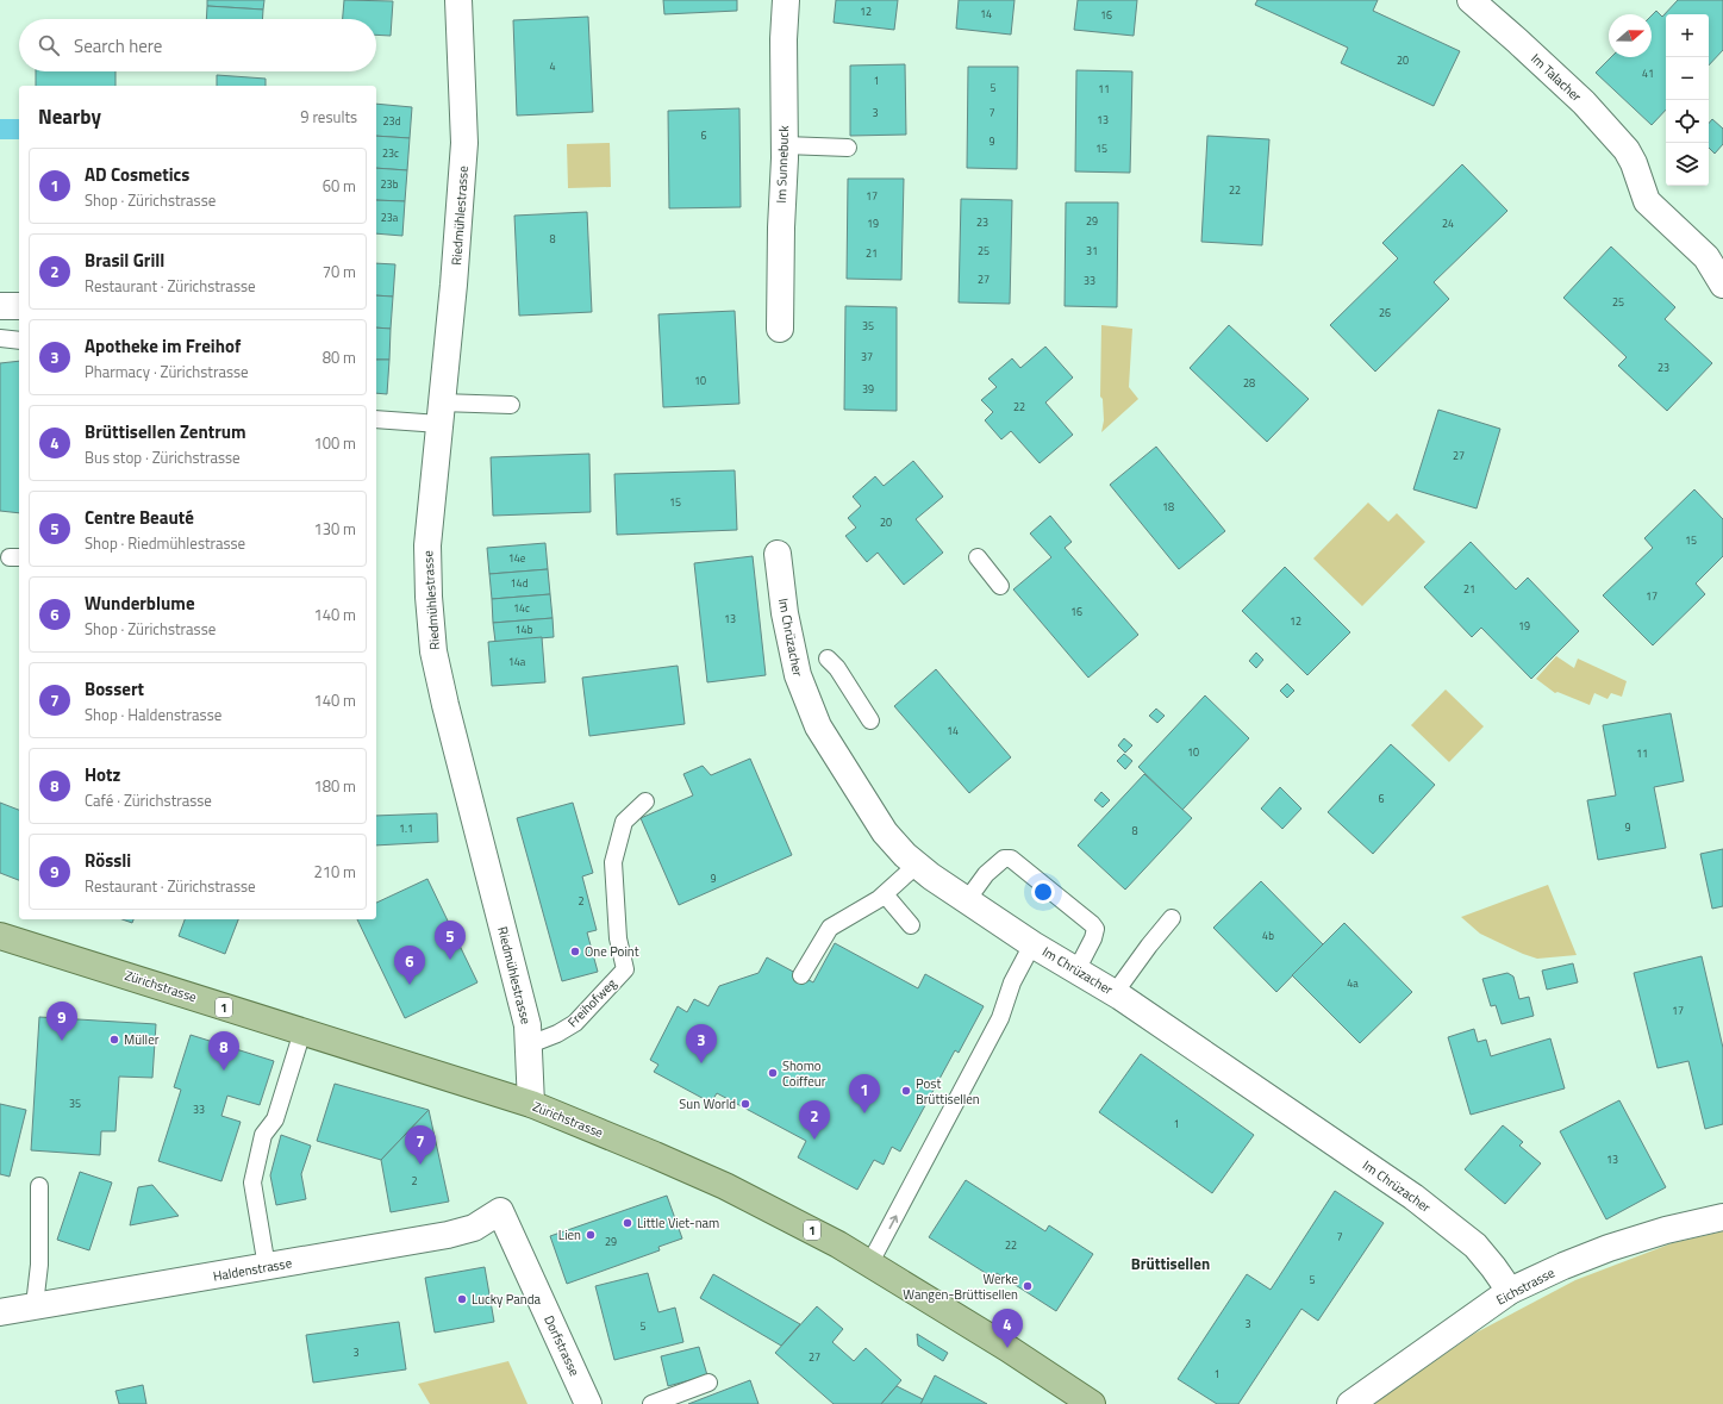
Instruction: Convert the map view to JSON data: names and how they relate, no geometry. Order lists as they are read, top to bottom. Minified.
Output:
{"streets":{"main road":["Zürichstrasse","1"],"street":["Im Talacher","Im Sunnebuck","Riedmühlestrasse","Im Chrüzacher","Haldenstrasse","Eichstrasse","Dorfstrasse"],"lane":["Freihofweg"]},"crossings":[["Riedmühlestrasse","Zürichstrasse"],["Riedmühlestrasse","Freihofweg"],["Im Chrüzacher","Eichstrasse"],["Haldenstrasse","Dorfstrasse"]],"districts":["Brüttisellen"],"places":["One Point","Müller","Shomo Coiffeur","Post Brüttisellen","Sun World","Little Viet-nam","Lien","Werke Wangen-Brüttisellen","Lucky Panda"],"house_numbers":["12","14","16","20","4","41","1","5","11","3","7","13","23d","6","9","15","23c","23b","22","17","23a","29","23","19","24","8","25","31","21","27","33","25","26","35","37","23","10","28","39","22","27","15","18","20","15","14e","14d","21","17","14c","16","13","12","19","14b","14a","14","10","11","6","9","1.1","8","9","2","4b","4a","17","35","33","1","13","2","7","29","22","5","3","5","3","27","1"],"north":"right","page":{"map_buttons":["+","−"],"search":"Search here","heading":["Nearby","9 results"],"list":[{"mark":"1","name":"AD Cosmetics","note":"Shop · Zürichstrasse","value":"60 m"},{"mark":"2","name":"Brasil Grill","note":"Restaurant · Zürichstrasse","value":"70 m"},{"mark":"3","name":"Apotheke im Freihof","note":"Pharmacy · Zürichstrasse","value":"80 m"},{"mark":"4","name":"Brüttisellen Zentrum","note":"Bus stop · Zürichstrasse","value":"100 m"},{"mark":"5","name":"Centre Beauté","note":"Shop · Riedmühlestrasse","value":"130 m"},{"mark":"6","name":"Wunderblume","note":"Shop · Zürichstrasse","value":"140 m"},{"mark":"7","name":"Bossert","note":"Shop · Haldenstrasse","value":"140 m"},{"mark":"8","name":"Hotz","note":"Café · Zürichstrasse","value":"180 m"},{"mark":"9","name":"Rössli","note":"Restaurant · Zürichstrasse","value":"210 m"}],"pins":["5","6","9","3","8","1","2","7","4"]}}
